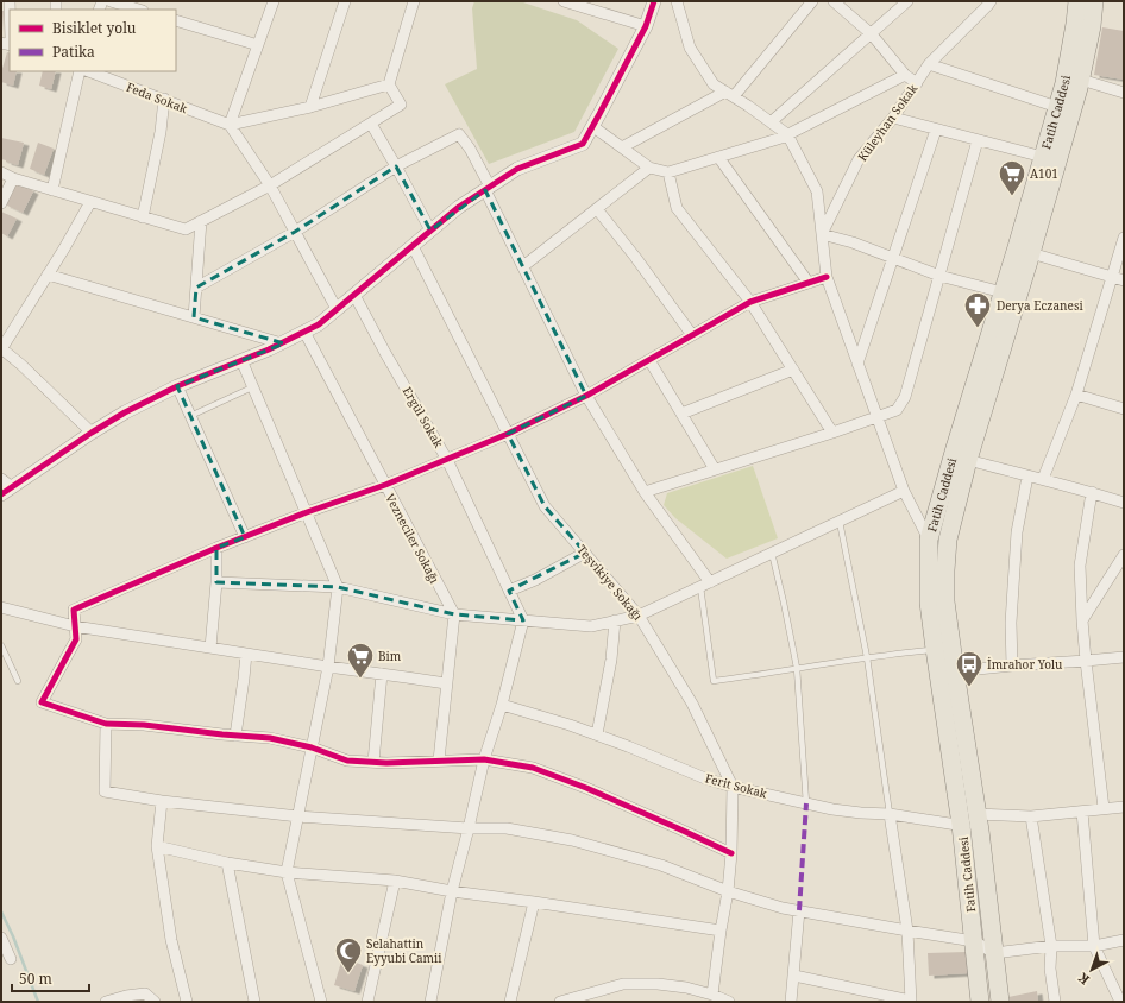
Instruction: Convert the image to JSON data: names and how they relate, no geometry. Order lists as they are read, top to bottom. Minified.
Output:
{"streets":{"main road":["Fatih Caddesi"],"street":["Feda Sokak","Küleyhan Sokak","Ergül Sokak","Vezneciler Sokağı","Teşvikiye Sokağı","Ferit Sokak"]},"crossings":[["Fatih Caddesi","Ferit Sokak"],["Teşvikiye Sokağı","Ferit Sokak"]],"places":{"supermarket":["A101","Bim"],"pharmacy":["Derya Eczanesi"],"bus stop":["İmrahor Yolu"],"mosque":["Selahattin Eyyubi Camii"]},"legend":["Bisiklet yolu","Patika"],"scale_bar":"50 m","north":"bottom left"}
